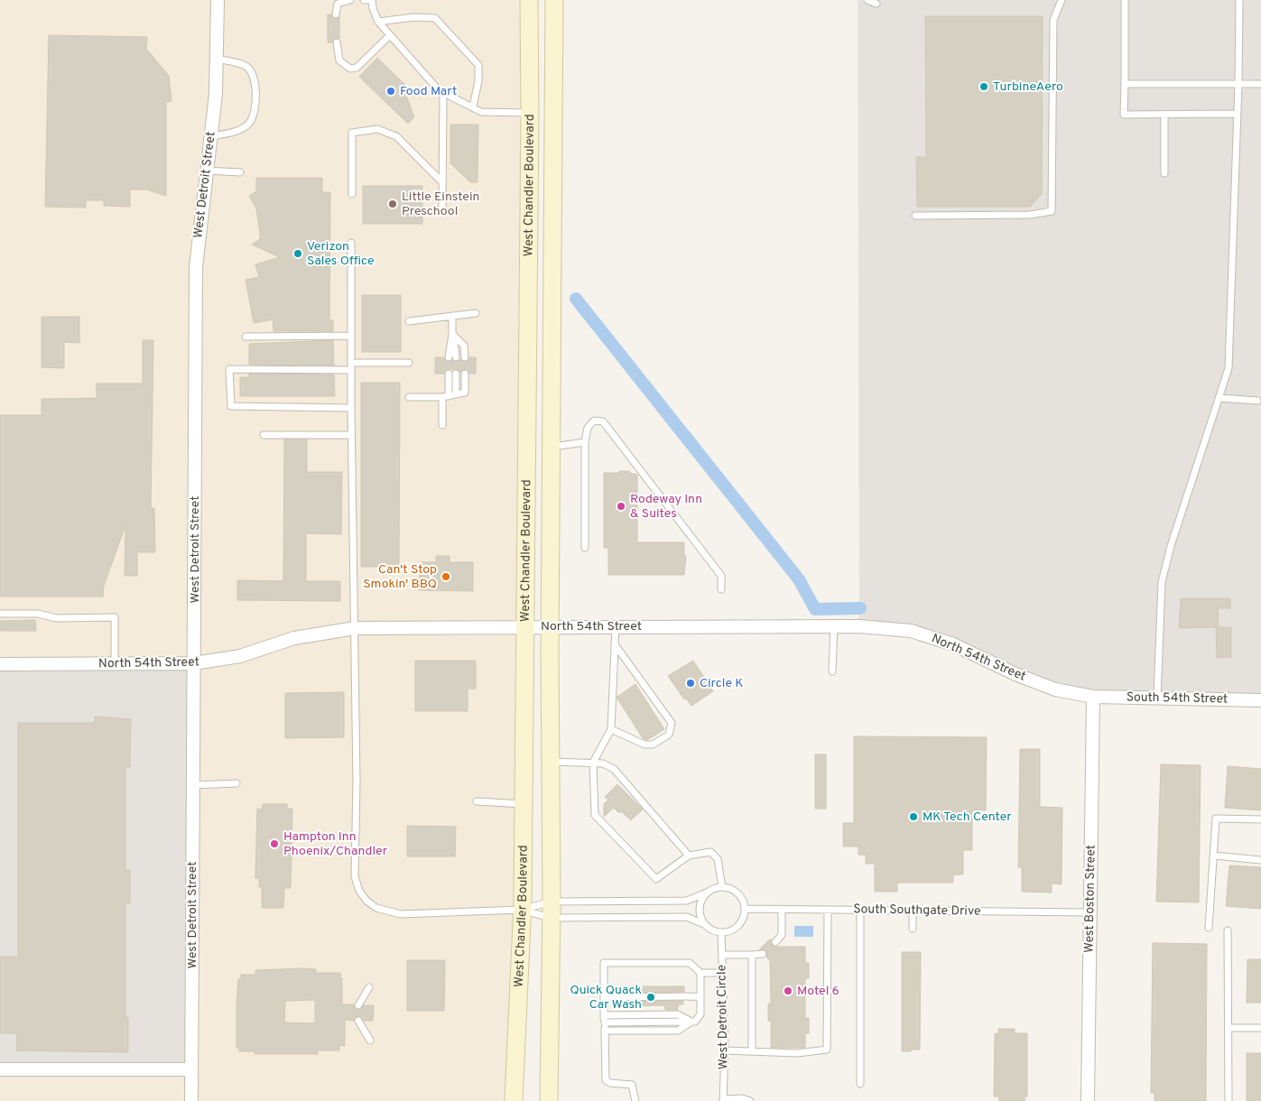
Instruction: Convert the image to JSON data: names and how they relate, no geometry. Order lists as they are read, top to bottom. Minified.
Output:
{"streets":{"main road":["West Chandler Boulevard"],"street":["West Detroit Street","North 54th Street","South 54th Street","West Boston Street"],"lane":["South Southgate Drive","West Detroit Circle"]},"crossings":[["West Detroit Street","North 54th Street"],["West Chandler Boulevard","North 54th Street"],["North 54th Street","South 54th Street"],["North 54th Street","West Boston Street"],["South 54th Street","West Boston Street"],["West Boston Street","South Southgate Drive"],["South Southgate Drive","West Detroit Circle"]],"places":["TurbineAero","Food Mart","Little Einstein Preschool","Verizon Sales Office","Rodeway Inn & Suites","Can't Stop Smokin' BBQ","Circle K","MK Tech Center","Hampton Inn Phoenix/Chandler","Motel 6","Quick Quack Car Wash"]}
